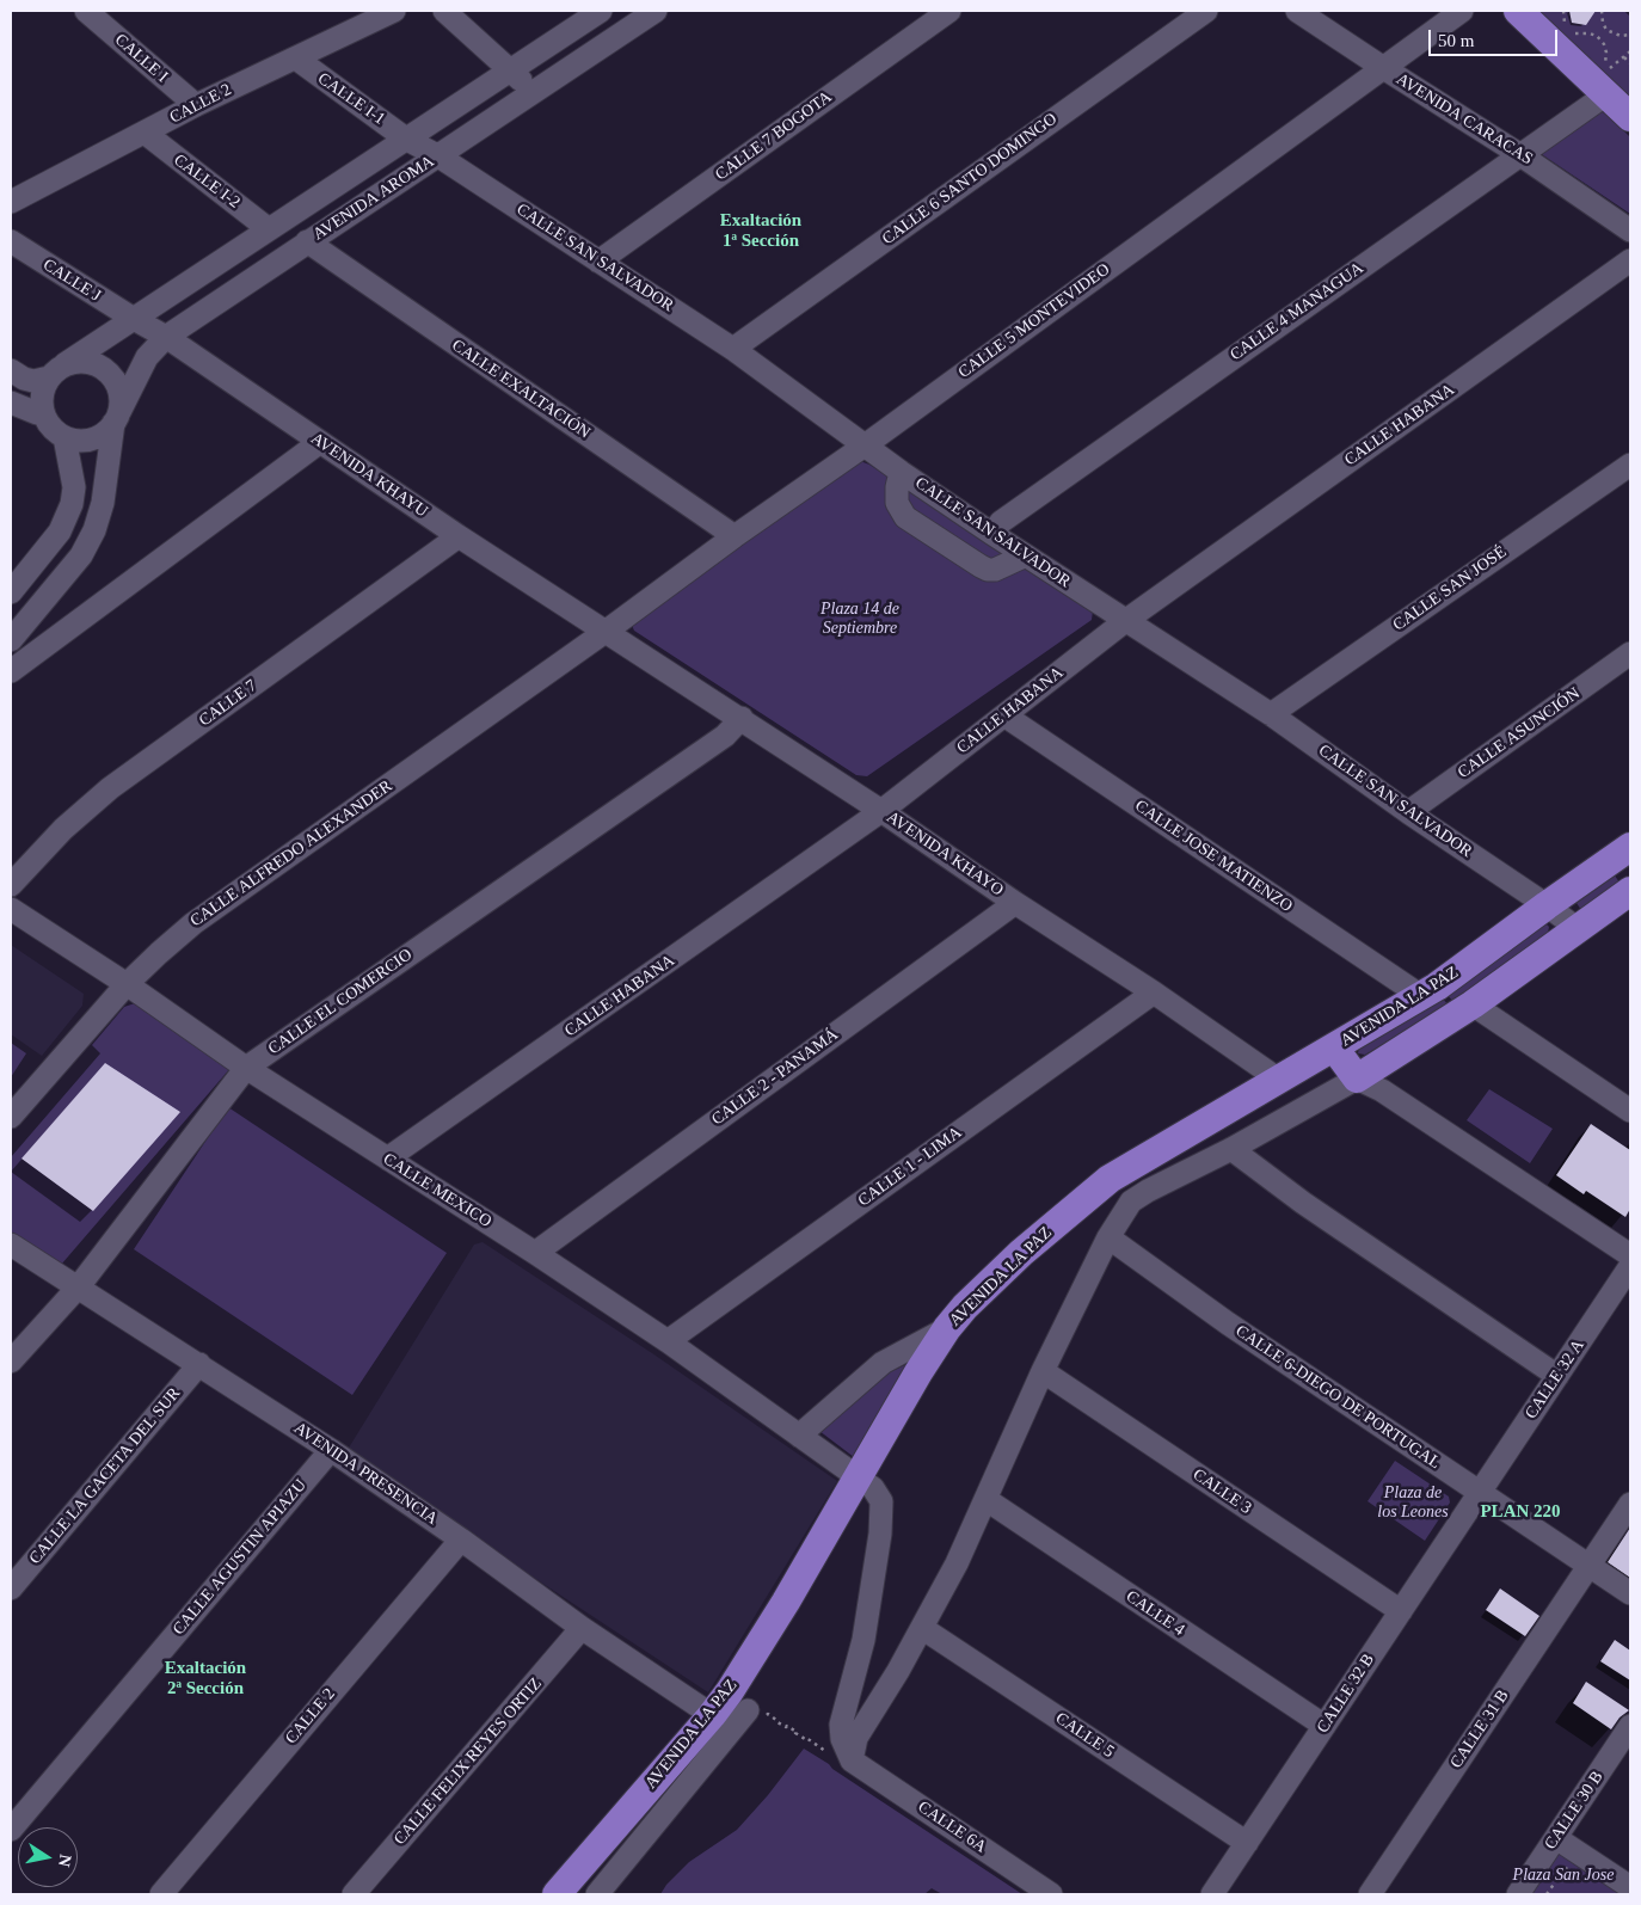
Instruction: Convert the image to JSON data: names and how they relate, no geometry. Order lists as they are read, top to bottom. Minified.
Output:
{"streets":{"main road":["AVENIDA LA PAZ"],"street":["CALLE I","CALLE I-1","CALLE 2","AVENIDA CARACAS","CALLE 7 BOGOTA","CALLE 6 SANTO DOMINGO","CALLE I-2","AVENIDA AROMA","CALLE SAN SALVADOR","CALLE J","CALLE 4 MANAGUA","CALLE 5 MONTEVIDEO","CALLE EXALTACIÓN","CALLE HABANA","AVENIDA KHAYU","CALLE SAN JOSÉ","CALLE 7","CALLE ASUNCIÓN","CALLE ALFREDO ALEXANDER","AVENIDA KHAYO","CALLE JOSE MATIENZO","CALLE EL COMERCIO","CALLE 2 - PANAMÁ","CALLE 1 - LIMA","CALLE MEXICO","CALLE 32 A","CALLE 6-DIEGO DE PORTUGAL","AVENIDA PRESENCIA","CALLE LA GACETA DEL SUR","CALLE 3","CALLE AGUSTIN APIAZU","CALLE 4","CALLE 32 B","CALLE 31 B","CALLE 5","CALLE FELIX REYES ORTIZ","CALLE 30 B","CALLE 6A"]},"crossings":[["CALLE I","CALLE 2"],["CALLE I-1","CALLE 2"],["CALLE I-1","AVENIDA AROMA"],["CALLE I-1","CALLE SAN SALVADOR"],["CALLE 2","CALLE I-2"],["CALLE 2","AVENIDA PRESENCIA"],["AVENIDA CARACAS","CALLE 4 MANAGUA"],["AVENIDA CARACAS","CALLE 5 MONTEVIDEO"],["CALLE 7 BOGOTA","CALLE SAN SALVADOR"],["CALLE 6 SANTO DOMINGO","CALLE SAN SALVADOR"],["CALLE I-2","AVENIDA AROMA"],["AVENIDA AROMA","CALLE SAN SALVADOR"],["AVENIDA AROMA","CALLE J"],["AVENIDA AROMA","CALLE EXALTACIÓN"],["AVENIDA AROMA","AVENIDA KHAYU"],["CALLE SAN SALVADOR","CALLE 4 MANAGUA"],["CALLE SAN SALVADOR","CALLE 5 MONTEVIDEO"],["CALLE SAN SALVADOR","CALLE HABANA"],["CALLE SAN SALVADOR","CALLE SAN JOSÉ"],["CALLE SAN SALVADOR","CALLE ASUNCIÓN"],["CALLE SAN SALVADOR","AVENIDA LA PAZ"],["CALLE J","AVENIDA KHAYU"],["CALLE 5 MONTEVIDEO","CALLE EXALTACIÓN"],["CALLE 5 MONTEVIDEO","AVENIDA KHAYU"],["CALLE 5 MONTEVIDEO","CALLE ALFREDO ALEXANDER"],["CALLE 5 MONTEVIDEO","AVENIDA KHAYO"],["CALLE HABANA","AVENIDA KHAYO"],["CALLE HABANA","CALLE JOSE MATIENZO"],["CALLE HABANA","CALLE MEXICO"],["AVENIDA KHAYU","CALLE 7"],["AVENIDA KHAYU","CALLE ALFREDO ALEXANDER"],["AVENIDA KHAYU","AVENIDA KHAYO"],["CALLE ALFREDO ALEXANDER","AVENIDA KHAYO"],["CALLE ALFREDO ALEXANDER","CALLE MEXICO"],["AVENIDA KHAYO","CALLE EL COMERCIO"],["AVENIDA KHAYO","AVENIDA LA PAZ"],["AVENIDA KHAYO","CALLE 2 - PANAMÁ"],["AVENIDA KHAYO","CALLE 1 - LIMA"],["CALLE JOSE MATIENZO","AVENIDA LA PAZ"],["CALLE EL COMERCIO","CALLE MEXICO"],["CALLE EL COMERCIO","AVENIDA PRESENCIA"],["AVENIDA LA PAZ","CALLE MEXICO"],["AVENIDA LA PAZ","AVENIDA PRESENCIA"],["CALLE 2 - PANAMÁ","CALLE MEXICO"],["CALLE 1 - LIMA","CALLE MEXICO"],["CALLE MEXICO","CALLE 6A"],["CALLE 32 A","CALLE 6-DIEGO DE PORTUGAL"],["CALLE 32 A","CALLE 32 B"],["CALLE 6-DIEGO DE PORTUGAL","CALLE 32 B"],["CALLE 6-DIEGO DE PORTUGAL","CALLE 31 B"],["AVENIDA PRESENCIA","CALLE LA GACETA DEL SUR"],["AVENIDA PRESENCIA","CALLE AGUSTIN APIAZU"],["AVENIDA PRESENCIA","CALLE FELIX REYES ORTIZ"],["CALLE 3","CALLE 32 B"],["CALLE 4","CALLE 32 B"],["CALLE 32 B","CALLE 5"]],"districts":["Exaltación 1ª Sección","PLAN 220","Exaltación 2ª Sección"],"parks":["Plaza 14 de Septiembre","Plaza de los Leones","Plaza San Jose"],"scale_bar":"50 m","north":"right"}
